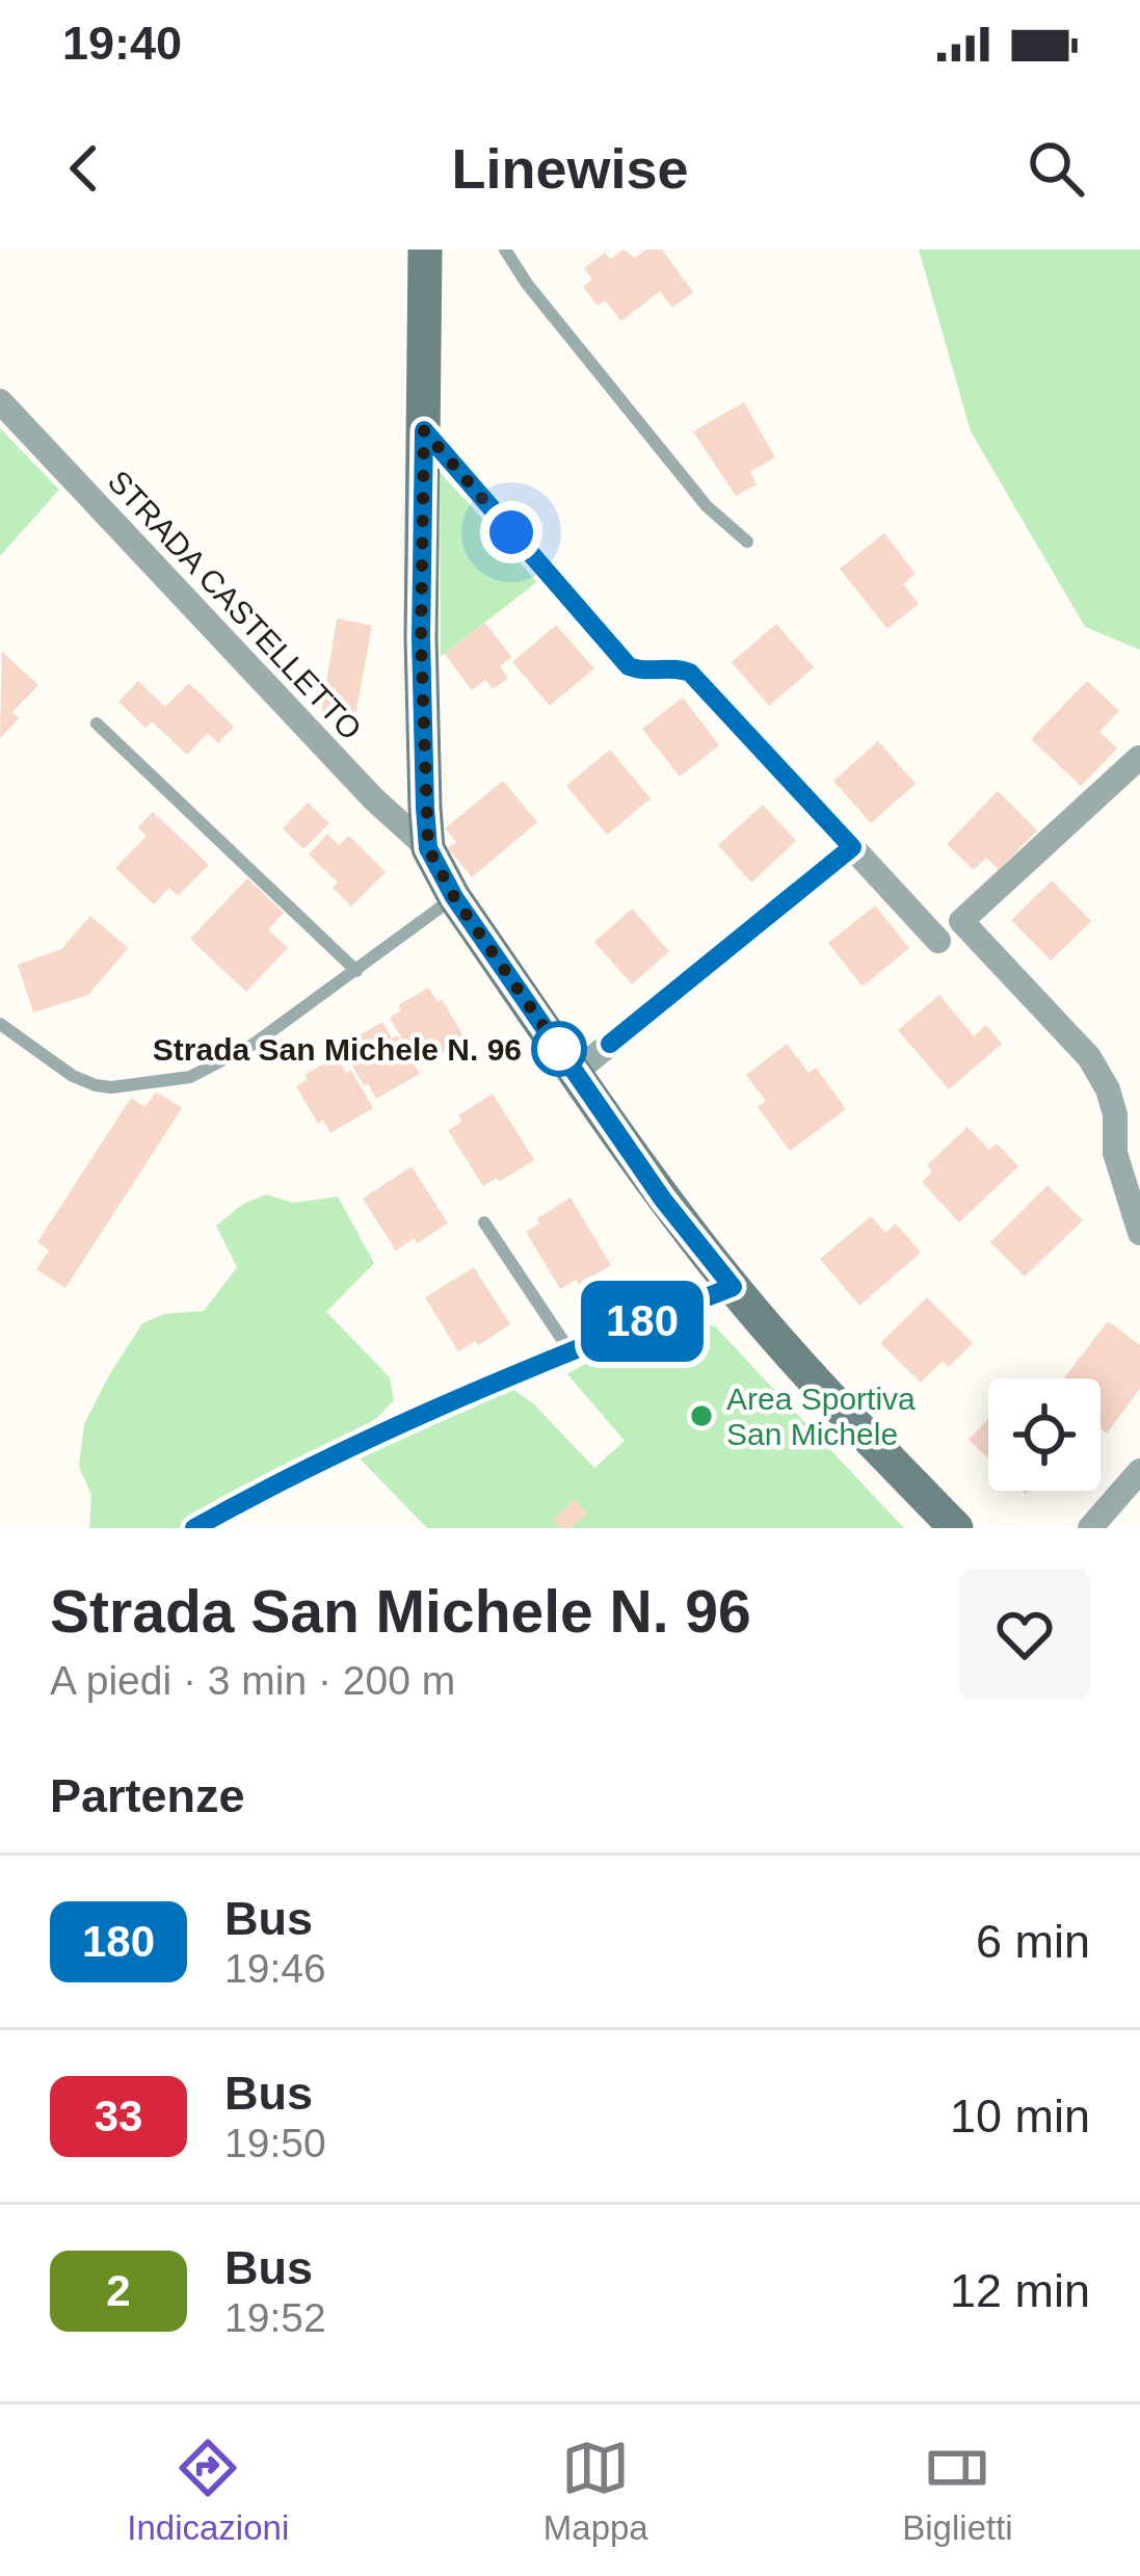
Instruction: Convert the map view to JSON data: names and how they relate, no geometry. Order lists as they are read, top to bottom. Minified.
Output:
{"streets":{"street":["STRADA CASTELLETTO"]},"places":["Strada San Michele N. 96","Area Sportiva San Michele"],"lines":["bus line 180"],"page":{"status":"19:40","header":"Linewise","on_map":"180","heading":[["Strada San Michele N. 96","A piedi · 3 min · 200 m"],"Partenze"],"list":[{"mark":"180","name":"Bus","note":"19:46","value":"6 min"},{"mark":"33","name":"Bus","note":"19:50","value":"10 min"},{"mark":"2","name":"Bus","note":"19:52","value":"12 min"}],"tabs":["Indicazioni","Mappa","Biglietti"]}}
